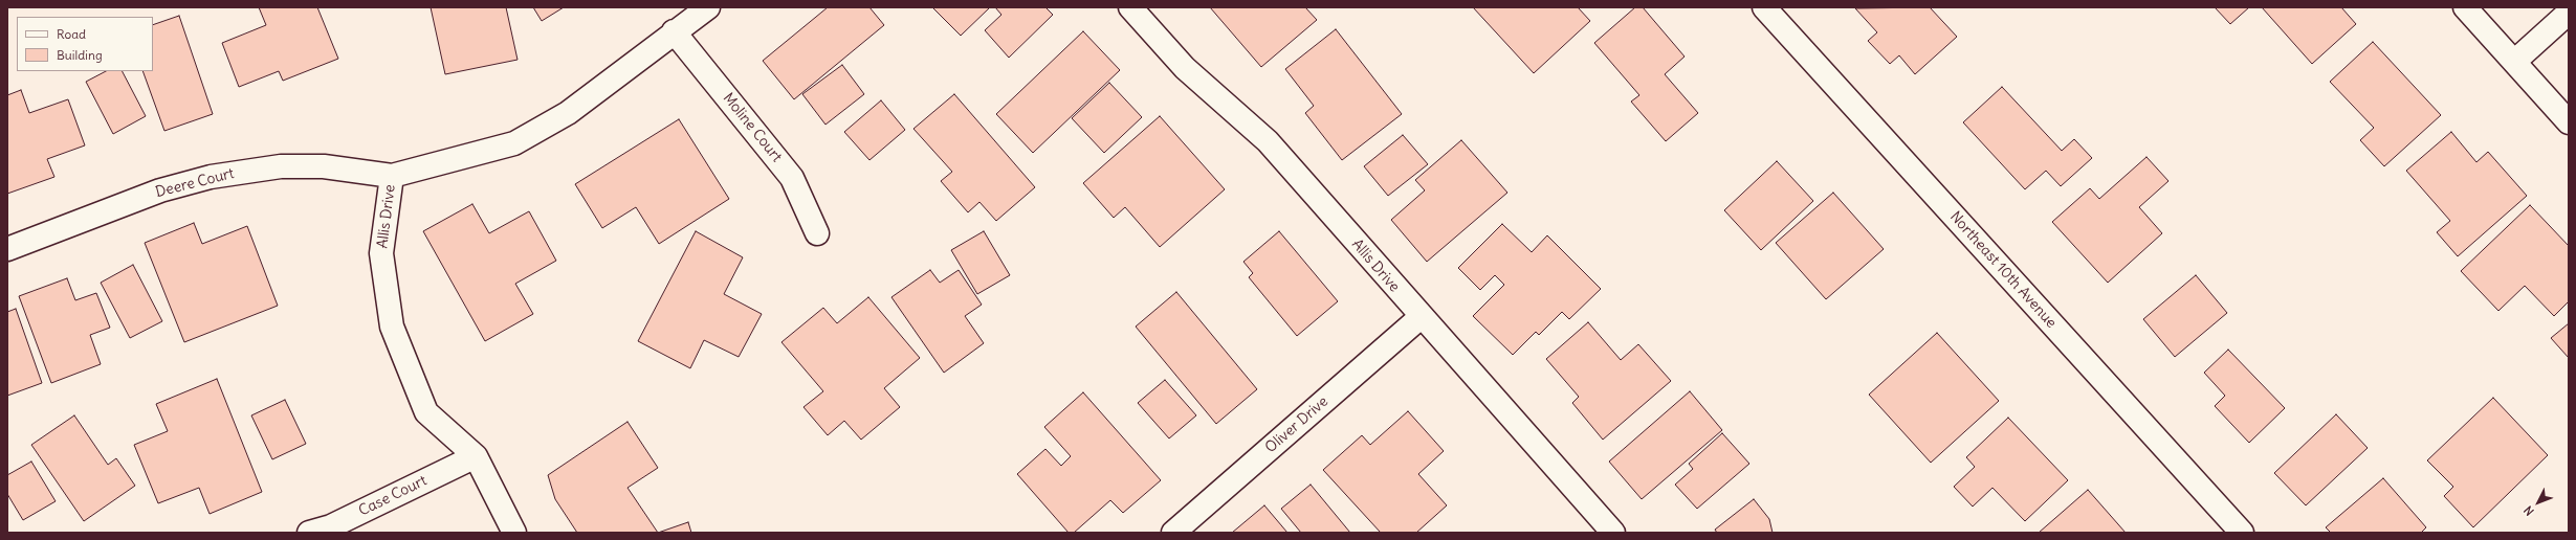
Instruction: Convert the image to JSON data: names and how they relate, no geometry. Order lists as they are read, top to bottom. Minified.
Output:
{"streets":{"street":["Moline Court","Deere Court","Allis Drive","Northeast 10th Avenue","Oliver Drive","Case Court"]},"crossings":[["Moline Court","Allis Drive"],["Deere Court","Allis Drive"],["Allis Drive","Oliver Drive"],["Allis Drive","Case Court"]],"legend":["Road","Building"],"north":"bottom left"}
